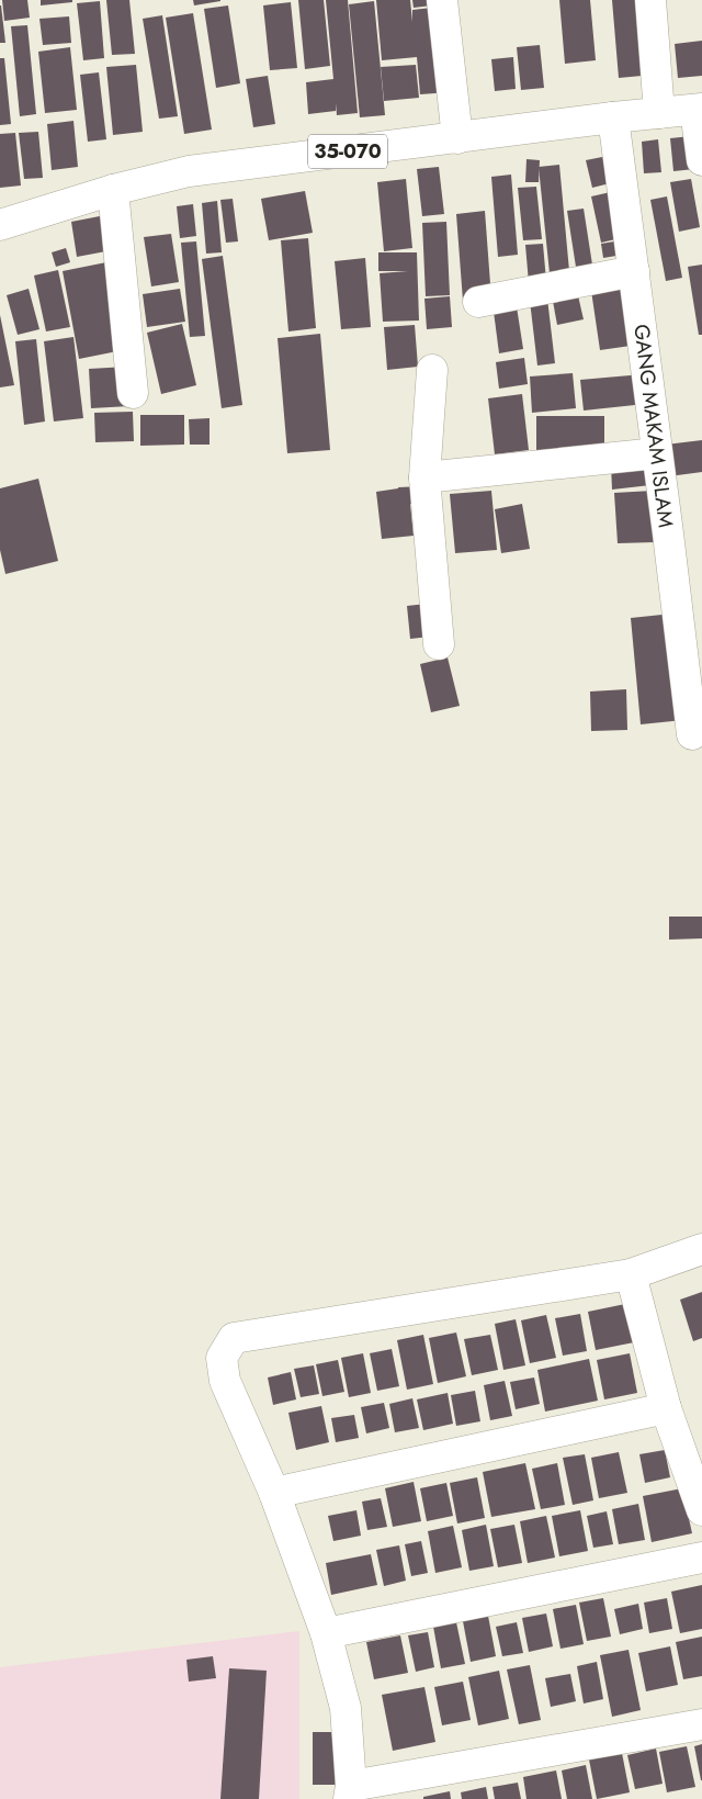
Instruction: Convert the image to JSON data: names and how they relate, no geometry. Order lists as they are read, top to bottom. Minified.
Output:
{"streets":{"street":["35-070","GANG MAKAM ISLAM"]},"crossings":[["35-070","GANG MAKAM ISLAM"]]}
